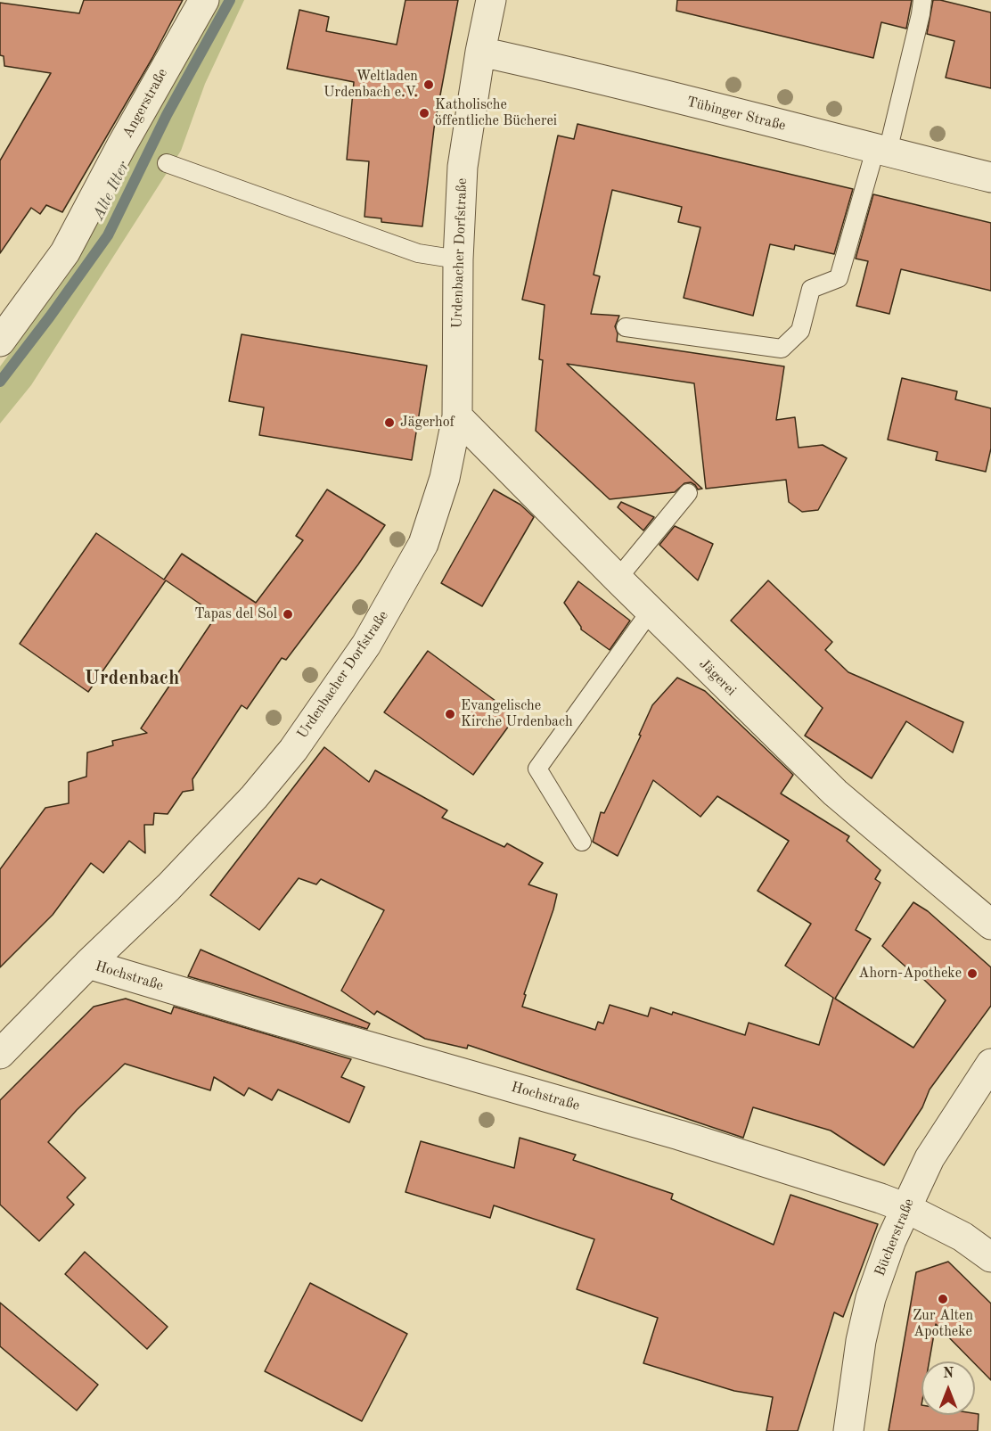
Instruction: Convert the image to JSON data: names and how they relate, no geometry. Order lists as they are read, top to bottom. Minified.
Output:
{"streets":{"street":["Angerstraße","Tübinger Straße","Urdenbacher Dorfstraße","Jägerei","Hochstraße","Bücherstraße"]},"crossings":[["Tübinger Straße","Urdenbacher Dorfstraße"],["Urdenbacher Dorfstraße","Jägerei"],["Urdenbacher Dorfstraße","Hochstraße"],["Hochstraße","Bücherstraße"]],"districts":["Urdenbach"],"water":["Alte Itter"],"places":["Weltladen Urdenbach e.V.","Katholische öffentliche Bücherei","Jägerhof","Tapas del Sol","Evangelische Kirche Urdenbach","Ahorn-Apotheke","Zur Alten Apotheke"],"north":"top"}
